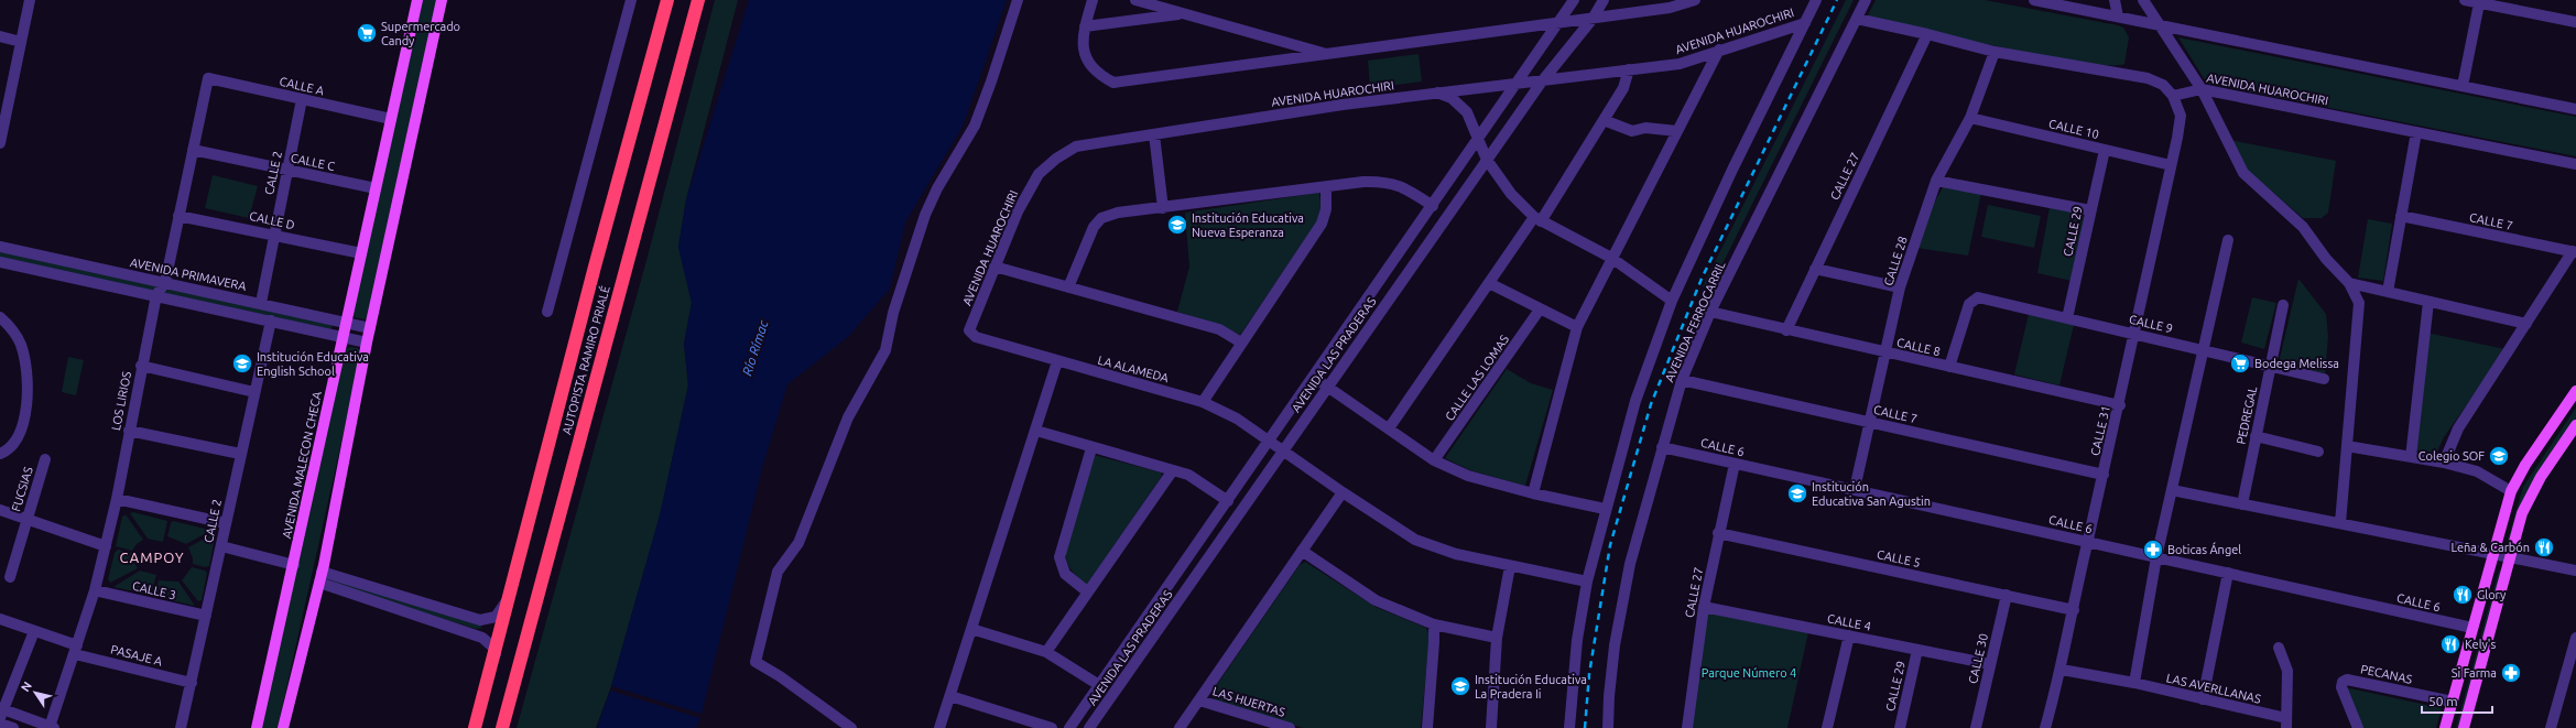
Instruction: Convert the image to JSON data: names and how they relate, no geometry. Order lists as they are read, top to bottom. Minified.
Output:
{"streets":{"highway":["AUTOPISTA RAMIRO PRIALÉ"],"main road":["AVENIDA MALECON CHECA"],"street":["AVENIDA HUAROCHIRI","CALLE A","CALLE 10","CALLE C","CALLE 2","CALLE 27","CALLE D","CALLE 7","CALLE 29","CALLE 28","AVENIDA PRIMAVERA","AVENIDA FERROCARRIL","CALLE 9","CALLE 8","AVENIDA LAS PRADERAS","LA ALAMEDA","CALLE LAS LOMAS","LOS LIRIOS","PEDREGAL","CALLE 31","CALLE 6","FUCSIAS","CALLE 5","CALLE 3","CALLE 4","PASAJE A","CALLE 30","PECANAS","LAS AVERLLANAS","LAS HUERTAS"]},"crossings":[["AVENIDA HUAROCHIRI","AVENIDA FERROCARRIL"],["AVENIDA HUAROCHIRI","AVENIDA LAS PRADERAS"],["AVENIDA HUAROCHIRI","LA ALAMEDA"],["AVENIDA HUAROCHIRI","CALLE 31"],["CALLE A","CALLE 2"],["CALLE A","LOS LIRIOS"],["CALLE A","AVENIDA MALECON CHECA"],["CALLE 10","CALLE 29"],["CALLE 10","CALLE 28"],["CALLE 10","CALLE 31"],["CALLE C","CALLE 2"],["CALLE C","LOS LIRIOS"],["CALLE C","AVENIDA MALECON CHECA"],["CALLE 2","CALLE D"],["CALLE 2","AVENIDA PRIMAVERA"],["CALLE 2","CALLE 3"],["CALLE 2","PASAJE A"],["CALLE 27","CALLE 8"],["CALLE 27","CALLE 6"],["CALLE 27","CALLE 5"],["CALLE 27","CALLE 4"],["CALLE D","LOS LIRIOS"],["CALLE D","AVENIDA MALECON CHECA"],["CALLE 7","CALLE 28"],["CALLE 7","AVENIDA FERROCARRIL"],["CALLE 7","CALLE 31"],["CALLE 29","CALLE 9"],["CALLE 29","CALLE 4"],["CALLE 28","CALLE 8"],["CALLE 28","CALLE 6"],["AVENIDA PRIMAVERA","LOS LIRIOS"],["AVENIDA PRIMAVERA","AVENIDA MALECON CHECA"],["AVENIDA FERROCARRIL","CALLE 8"],["AVENIDA FERROCARRIL","LA ALAMEDA"],["AVENIDA FERROCARRIL","CALLE 6"],["CALLE 9","CALLE 8"],["CALLE 9","PEDREGAL"],["CALLE 9","CALLE 31"],["CALLE 8","CALLE 31"],["AVENIDA LAS PRADERAS","LA ALAMEDA"],["LOS LIRIOS","CALLE 3"],["LOS LIRIOS","PASAJE A"],["CALLE 31","CALLE 6"],["CALLE 31","CALLE 5"],["CALLE 5","CALLE 30"],["CALLE 4","CALLE 30"]],"districts":["CAMPOY"],"water":["Río Rímac"],"parks":["Parque Número 4"],"places":{"supermarket":["Supermercado Candy","Bodega Melissa"],"school or university":["Institución Educativa Nueva Esperanza","Institución Educativa English School","Colegio SOF","Institución Educativa San Agustin","Institución Educativa La Pradera Ii"],"restaurant":["Leña & Carbón","Glory","Kely's"],"pharmacy":["Boticas Ángel","Si Farma"]},"scale_bar":"50 m","north":"top left"}
